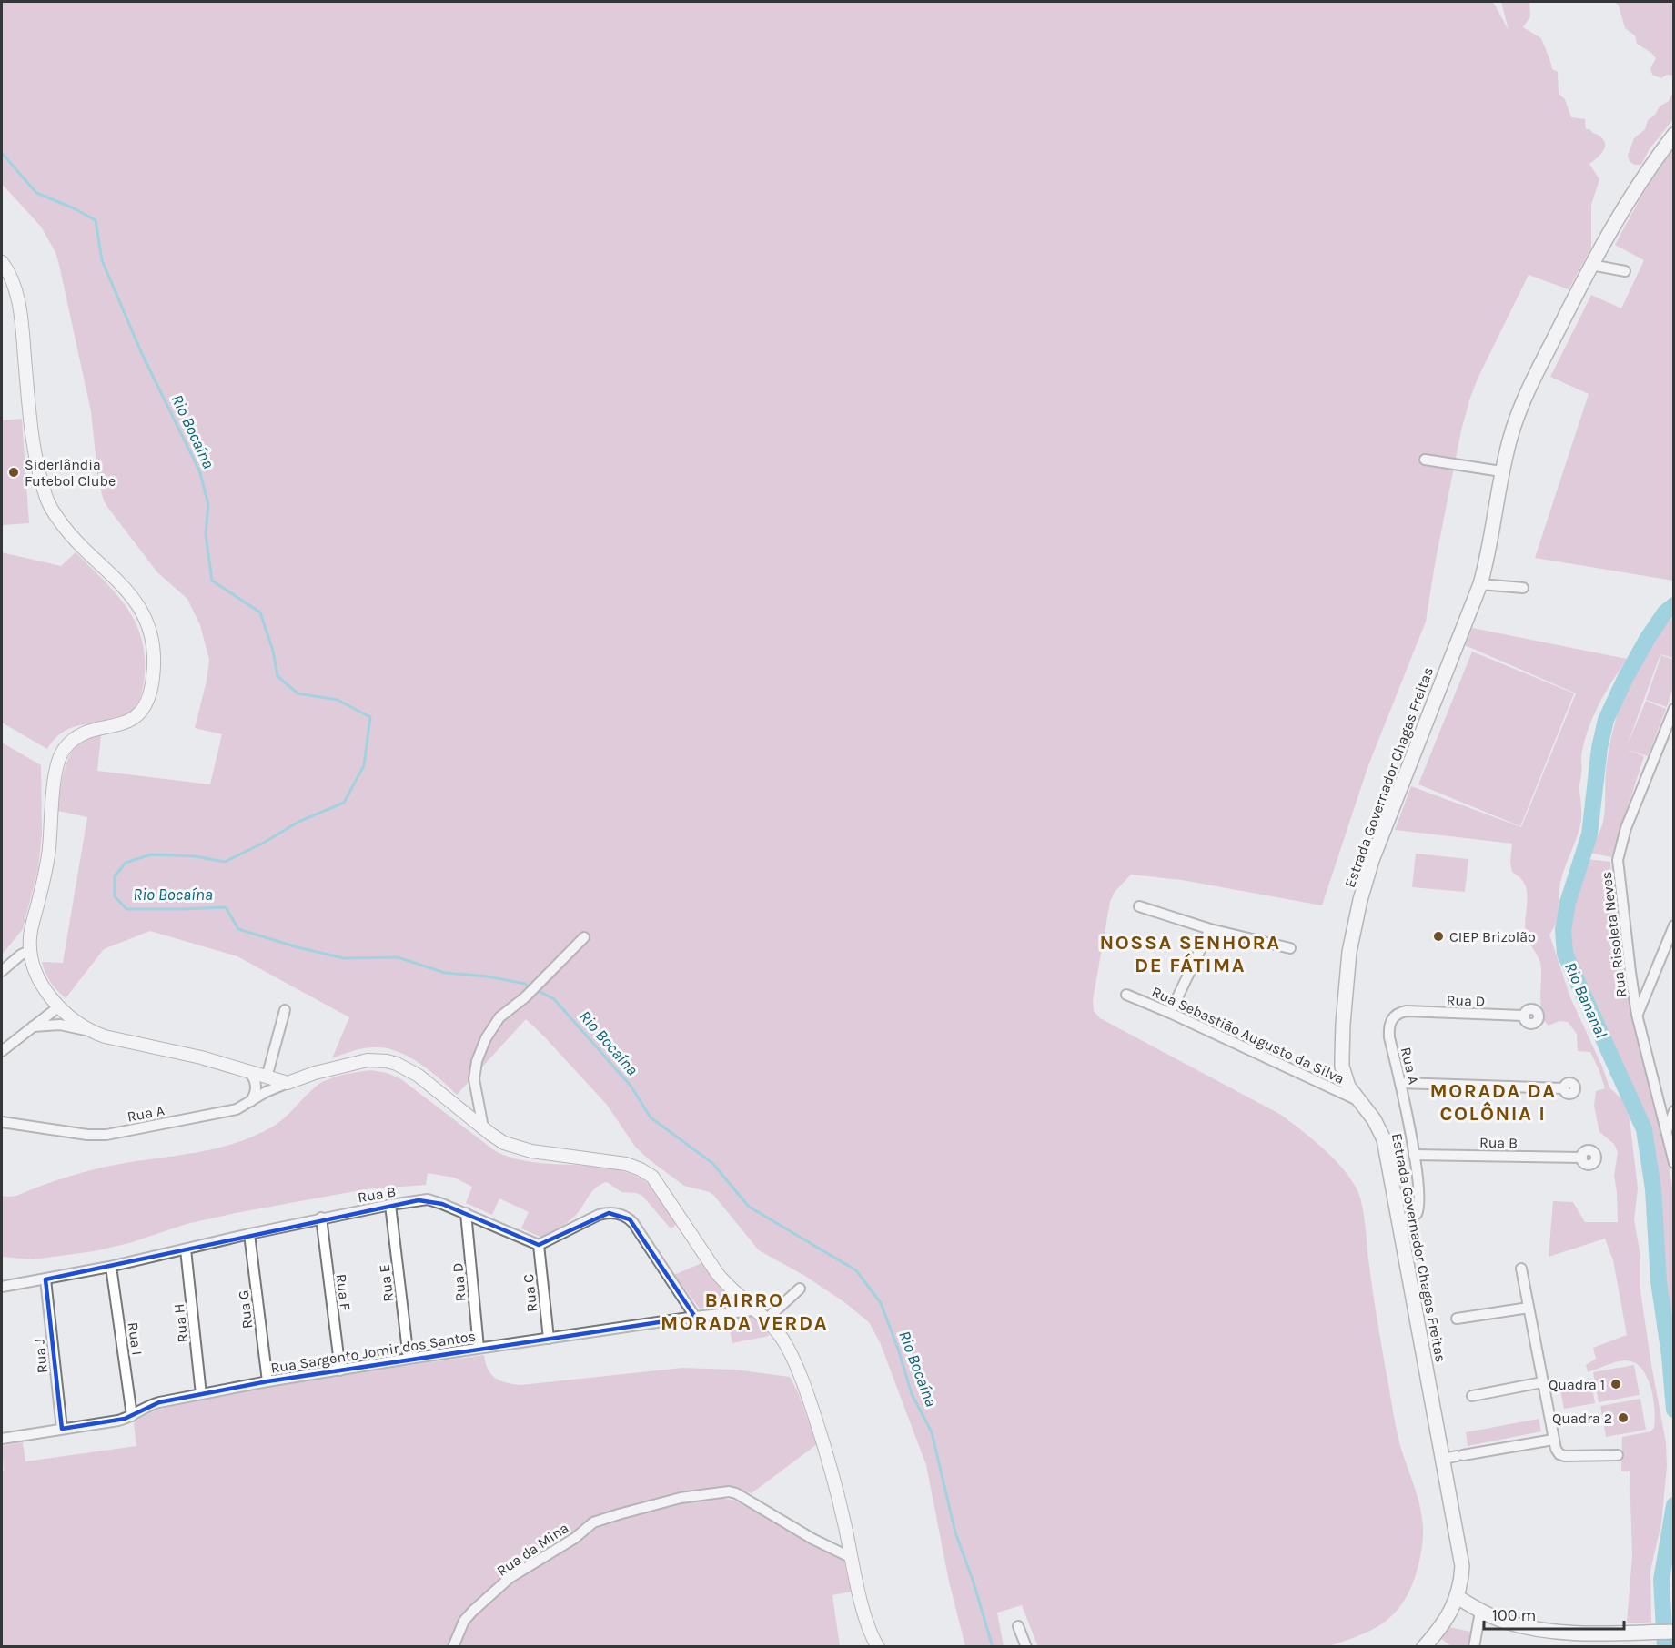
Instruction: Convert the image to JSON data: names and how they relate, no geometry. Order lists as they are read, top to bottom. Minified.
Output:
{"streets":{"main road":["Estrada Governador Chagas Freitas"],"street":["Rua Risoleta Neves","Rua D","Rua Sebastião Augusto da Silva","Rua A","Rua B","Rua E","Rua F","Rua C","Rua G","Rua H","Rua I","Rua Sargento Jomir dos Santos","Rua J","Rua da Mina"]},"crossings":[["Estrada Governador Chagas Freitas","Rua Sebastião Augusto da Silva"],["Estrada Governador Chagas Freitas","Rua A"],["Rua D","Rua A"],["Rua D","Rua B"],["Rua D","Rua Sargento Jomir dos Santos"],["Rua A","Rua B"],["Rua B","Rua E"],["Rua B","Rua F"],["Rua B","Rua C"],["Rua B","Rua G"],["Rua B","Rua H"],["Rua B","Rua I"],["Rua B","Rua J"],["Rua E","Rua Sargento Jomir dos Santos"],["Rua F","Rua Sargento Jomir dos Santos"],["Rua C","Rua Sargento Jomir dos Santos"],["Rua G","Rua Sargento Jomir dos Santos"],["Rua H","Rua Sargento Jomir dos Santos"],["Rua I","Rua Sargento Jomir dos Santos"],["Rua Sargento Jomir dos Santos","Rua J"]],"districts":["NOSSA SENHORA DE FÁTIMA","MORADA DA COLÔNIA I","BAIRRO MORADA VERDA"],"water":["Rio Bocaína","Rio Bananal"],"places":["Siderlândia Futebol Clube","CIEP Brizolão","Quadra 1","Quadra 2"],"scale_bar":"100 m"}
